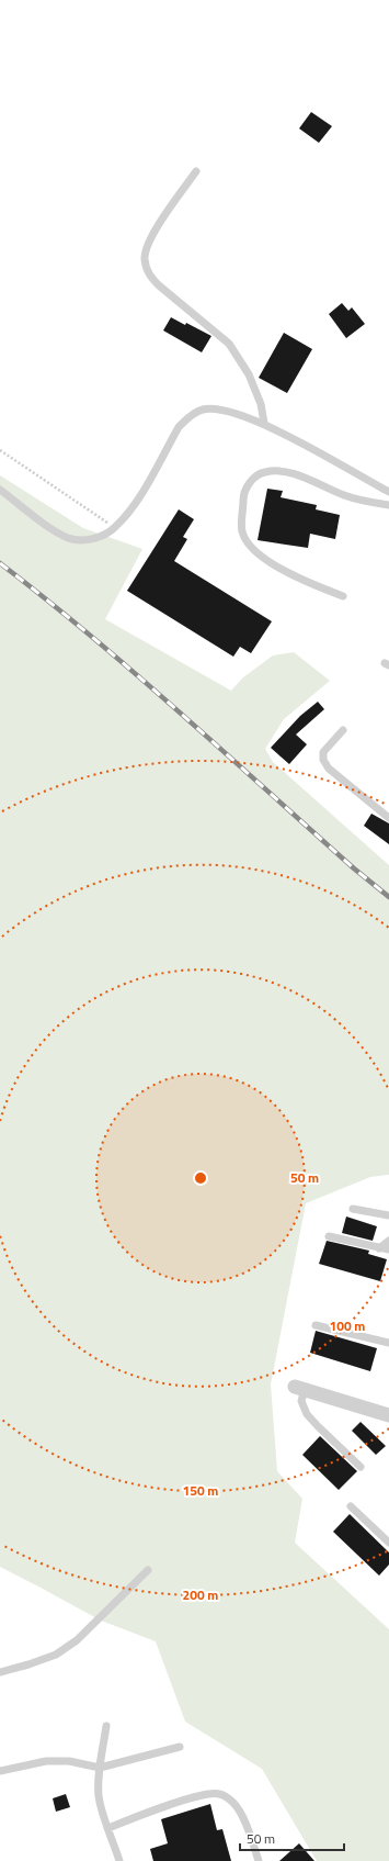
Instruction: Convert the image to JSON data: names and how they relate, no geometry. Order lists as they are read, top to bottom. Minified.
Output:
{"scale_bar":"50 m","rings":["50 m","100 m","150 m","200 m"]}
